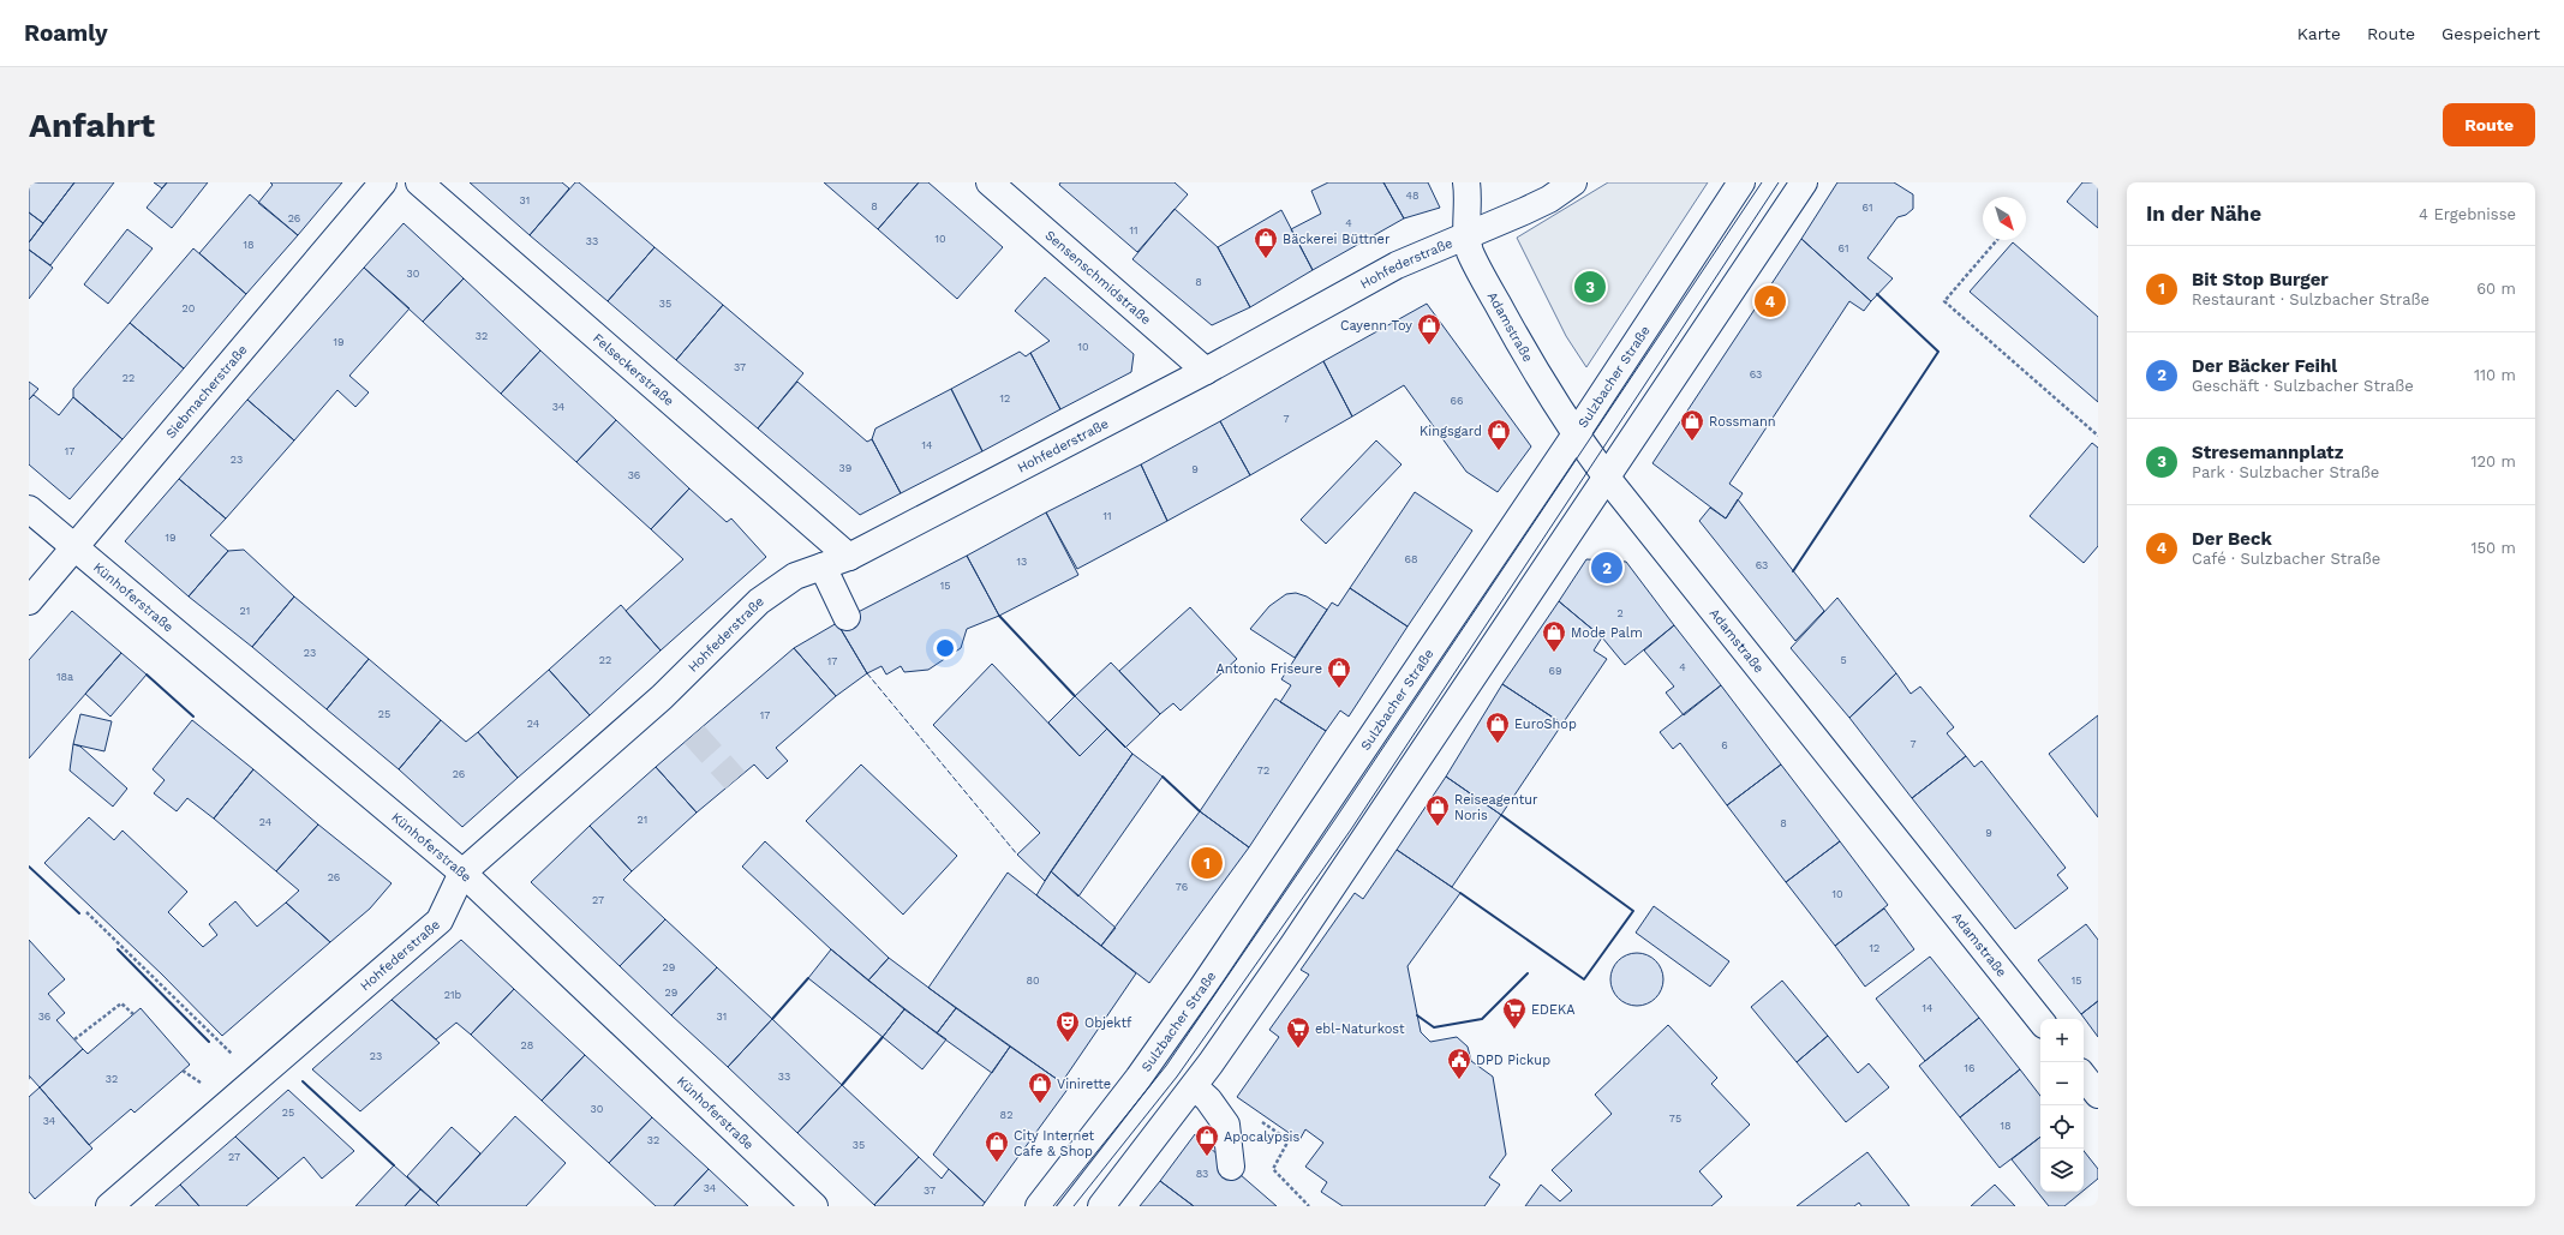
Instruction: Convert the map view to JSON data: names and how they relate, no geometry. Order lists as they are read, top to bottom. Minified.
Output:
{"streets":{"street":["Hohfederstraße","Sensenschmidstraße","Adamstraße","Felseckerstraße","Sulzbacher Straße","Siebmacherstraße","Künhoferstraße"]},"crossings":[["Hohfederstraße","Sensenschmidstraße"],["Hohfederstraße","Adamstraße"],["Hohfederstraße","Felseckerstraße"],["Hohfederstraße","Künhoferstraße"],["Adamstraße","Sulzbacher Straße"],["Siebmacherstraße","Künhoferstraße"]],"places":{"shop":["Bäckerei Büttner","Cayenn Toy","Rossmann","Kingsgard","Mode Palm","Antonio Friseure","EuroShop","Reiseagentur Noris","Vinirette","Apocalypsis","City Internet Cafe & Shop"],"supermarket":["EDEKA","ebl-Naturkost"],"theatre":["Objektf"],"public building":["DPD Pickup"]},"house_numbers":["48","31","8","61","26","4","11","10","33","18","61","30","8","35","20","32","19","10","37","63","22","12","66","34","7","14","17","23","39","9","36","11","19","68","13","63","15","21","2","23","22","5","17","4","69","18a","25","17","24","7","6","72","26","21","24","8","9","26","76","10","27","12","29","80","15","29","21b","14","36","31","28","23","16","33","32","30","25","82","75","34","18","32","35","27","83","34","37"],"north":"bottom right","page":{"header":"Roamly","nav":["Karte","Route","Gespeichert"],"buttons":"Route","title":"Anfahrt","heading":["In der Nähe","4 Ergebnisse"],"list":[{"mark":"1","name":"Bit Stop Burger","note":"Restaurant · Sulzbacher Straße","value":"60 m"},{"mark":"2","name":"Der Bäcker Feihl","note":"Geschäft · Sulzbacher Straße","value":"110 m"},{"mark":"3","name":"Stresemannplatz","note":"Park · Sulzbacher Straße","value":"120 m"},{"mark":"4","name":"Der Beck","note":"Café · Sulzbacher Straße","value":"150 m"}],"pins":["3","4","2","1"],"map_buttons":["+","−"]}}
